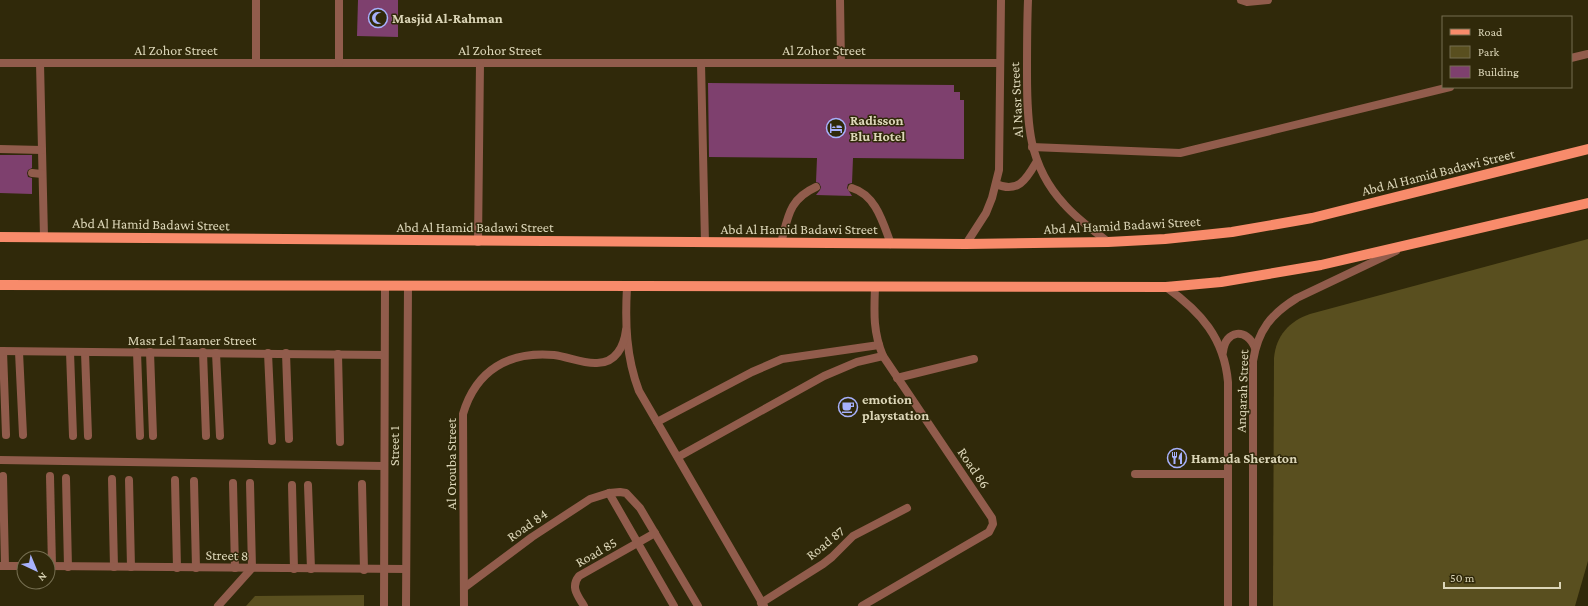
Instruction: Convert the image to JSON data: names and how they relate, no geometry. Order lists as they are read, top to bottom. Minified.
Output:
{"streets":{"main road":["Abd Al Hamid Badawi Street"],"street":["Al Zohor Street","Al Nasr Street","Masr Lel Taamer Street","Anqarah Street","Street 1","Al Orouba Street","Road 86","Road 84","Road 87","Road 85","Street 8"]},"crossings":[["Al Zohor Street","Al Nasr Street"],["Al Nasr Street","Abd Al Hamid Badawi Street"],["Masr Lel Taamer Street","Street 1"],["Street 1","Street 8"],["Al Orouba Street","Road 84"],["Road 84","Road 85"]],"places":{"mosque":["Masjid Al-Rahman"],"hotel":["Radisson Blu Hotel"],"cafe":["emotion playstation"],"restaurant":["Hamada Sheraton"]},"legend":["Road","Park","Building"],"scale_bar":"50 m","north":"bottom right"}
